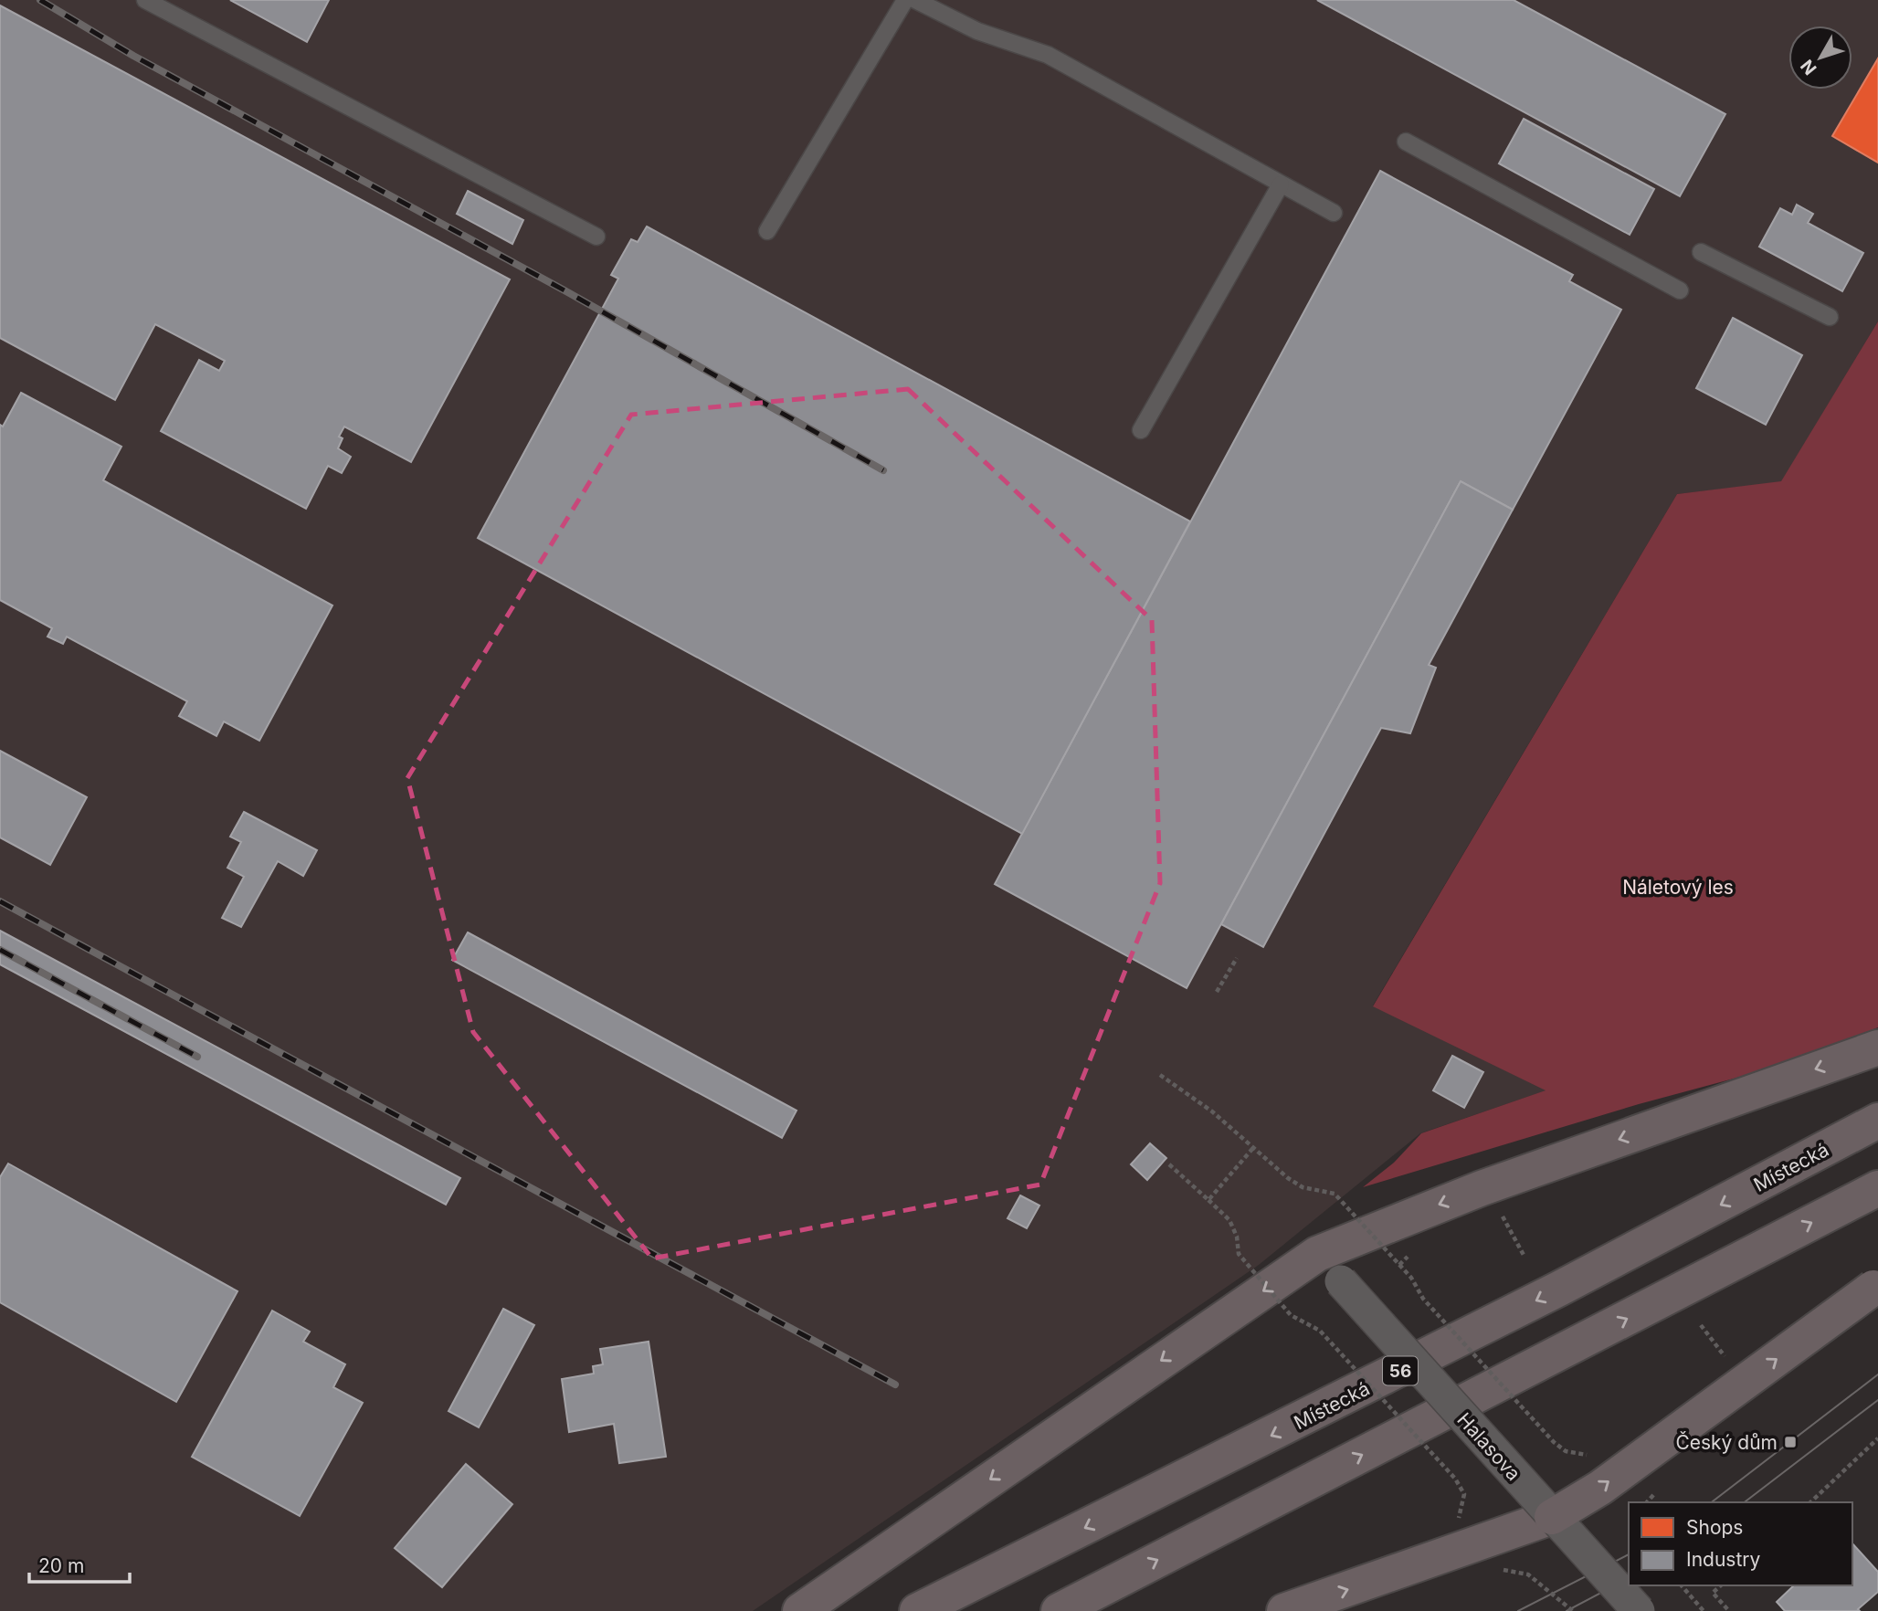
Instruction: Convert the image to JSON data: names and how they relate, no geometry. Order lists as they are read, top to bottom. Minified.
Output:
{"streets":{"highway":["Místecká","56"],"street":["Halasova"]},"parks":["Náletový les"],"places":{"transit":["Český dům"]},"legend":["Shops","Industry"],"scale_bar":"20 m","north":"bottom left"}
